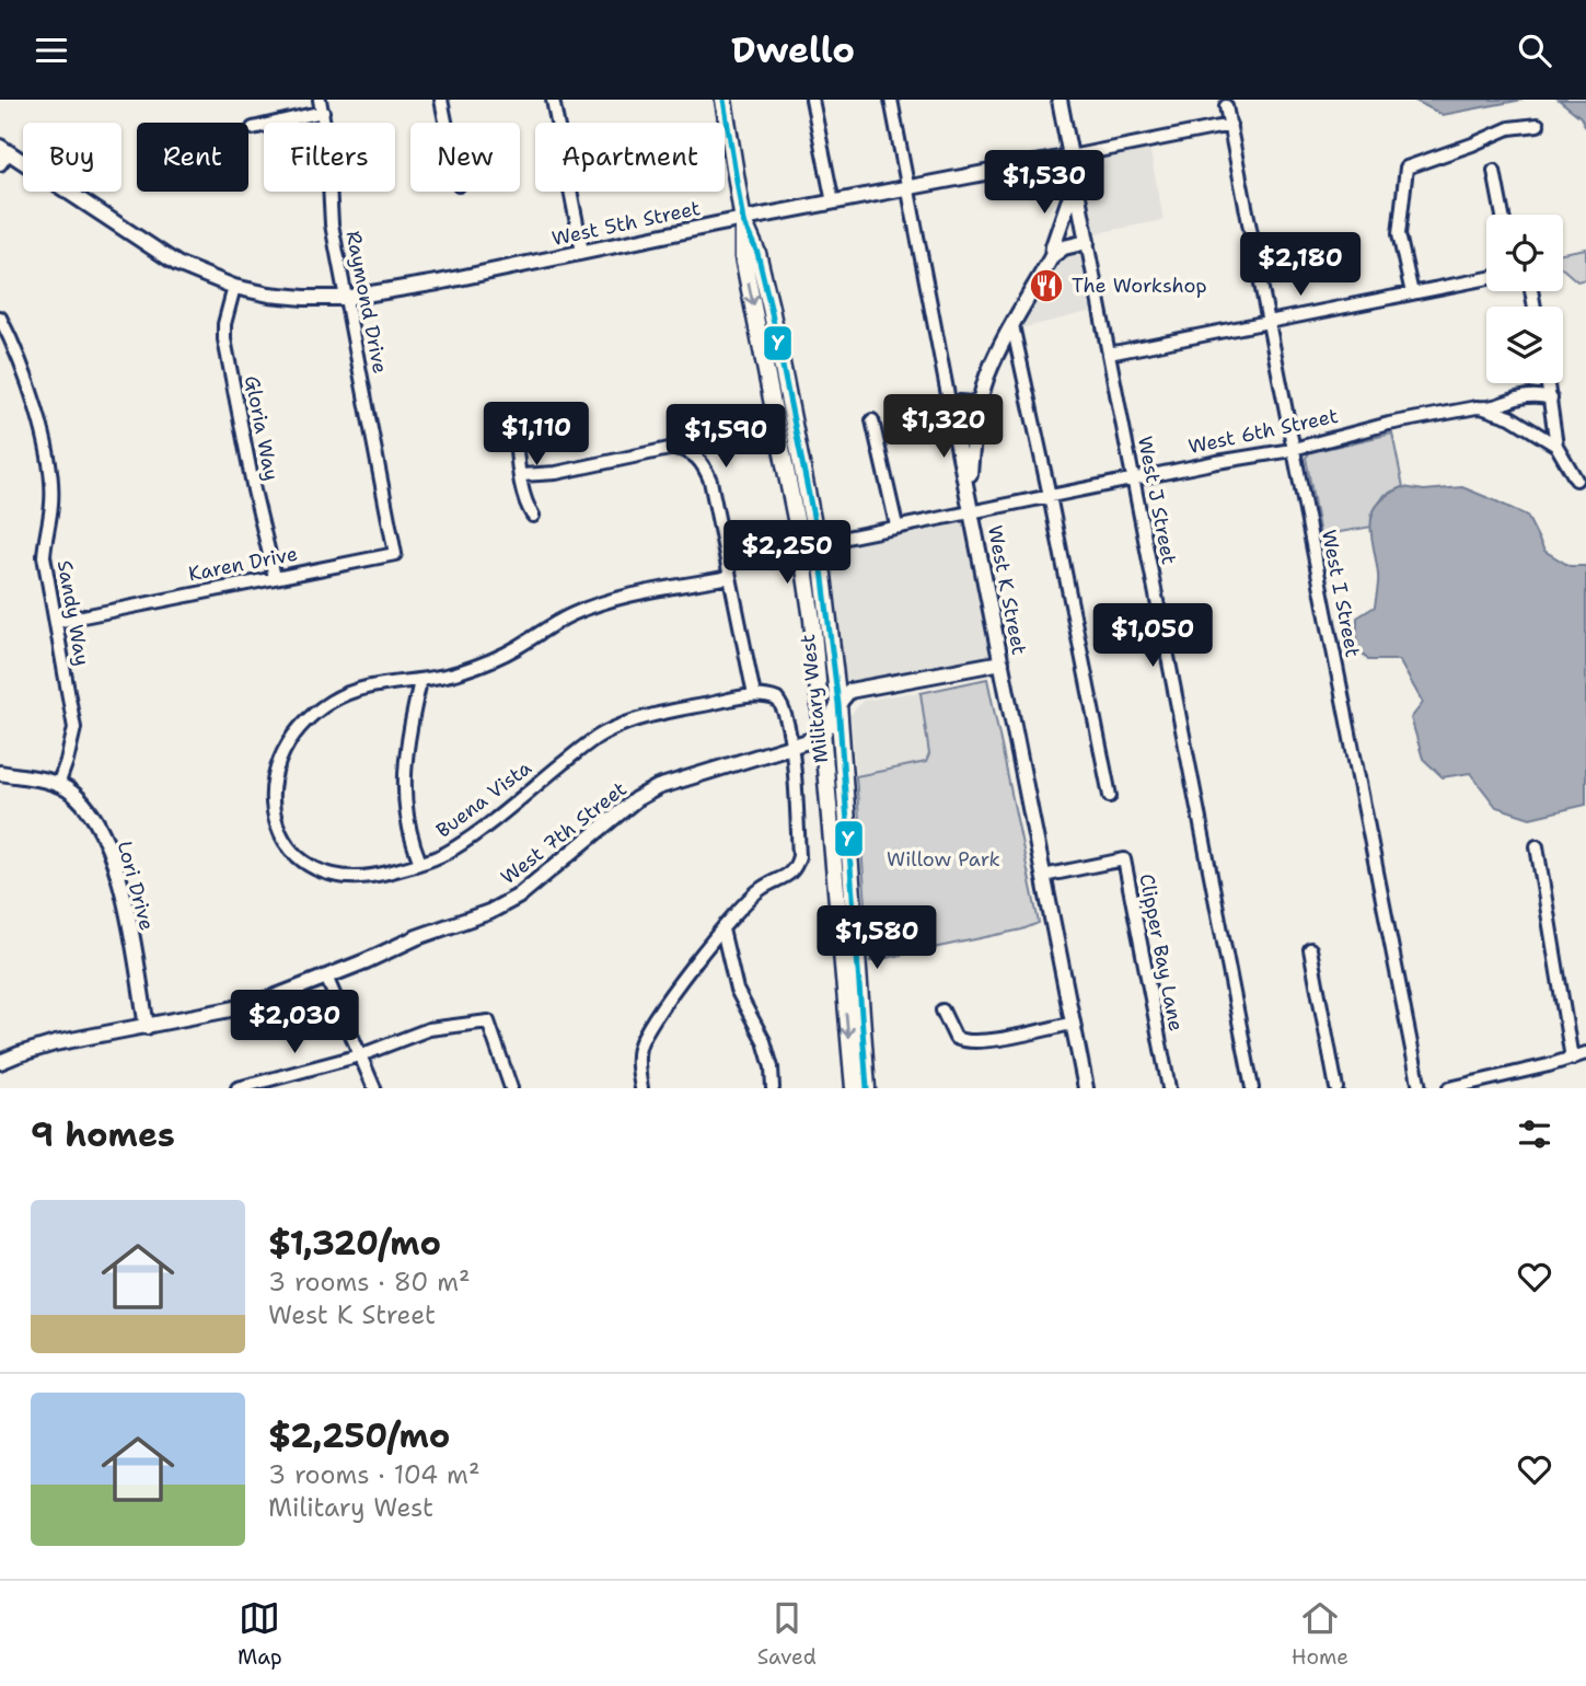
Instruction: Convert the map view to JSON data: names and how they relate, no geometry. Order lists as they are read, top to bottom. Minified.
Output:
{"streets":{"main road":["Military West"],"street":["West 5th Street","Raymond Drive","Gloria Way","West 6th Street","West J Street","Karen Drive","West K Street","West I Street","Sandy Way","Buena Vista","West 7th Street","Lori Drive","Clipper Bay Lane"]},"crossings":[["West 5th Street","Raymond Drive"],["West 5th Street","Gloria Way"],["West 5th Street","West J Street"],["West 5th Street","West K Street"],["West 5th Street","West I Street"],["West 5th Street","Military West"],["Raymond Drive","Karen Drive"],["Gloria Way","Karen Drive"],["West 6th Street","West J Street"],["West 6th Street","West K Street"],["West 6th Street","West I Street"],["West 6th Street","Military West"],["Karen Drive","Sandy Way"],["West K Street","Clipper Bay Lane"],["Sandy Way","Lori Drive"],["Military West","West 7th Street"],["West 7th Street","Lori Drive"]],"parks":["Willow Park"],"places":{"restaurant":["The Workshop"]},"lines":["transit line Y"],"page":{"header":"Dwello","chip":["Buy","Rent","Filters","New","Apartment"],"price":["$1,530","$2,180","$1,320","$1,110","$1,590","$2,250","$1,050","$1,580","$2,030"],"heading":"9 homes","list":[{"name":"$1,320/mo","note":"3 rooms · 80 m² · West K Street"},{"name":"$2,250/mo","note":"3 rooms · 104 m² · Military West"}],"tabs":["Map","Saved","Home"]}}
